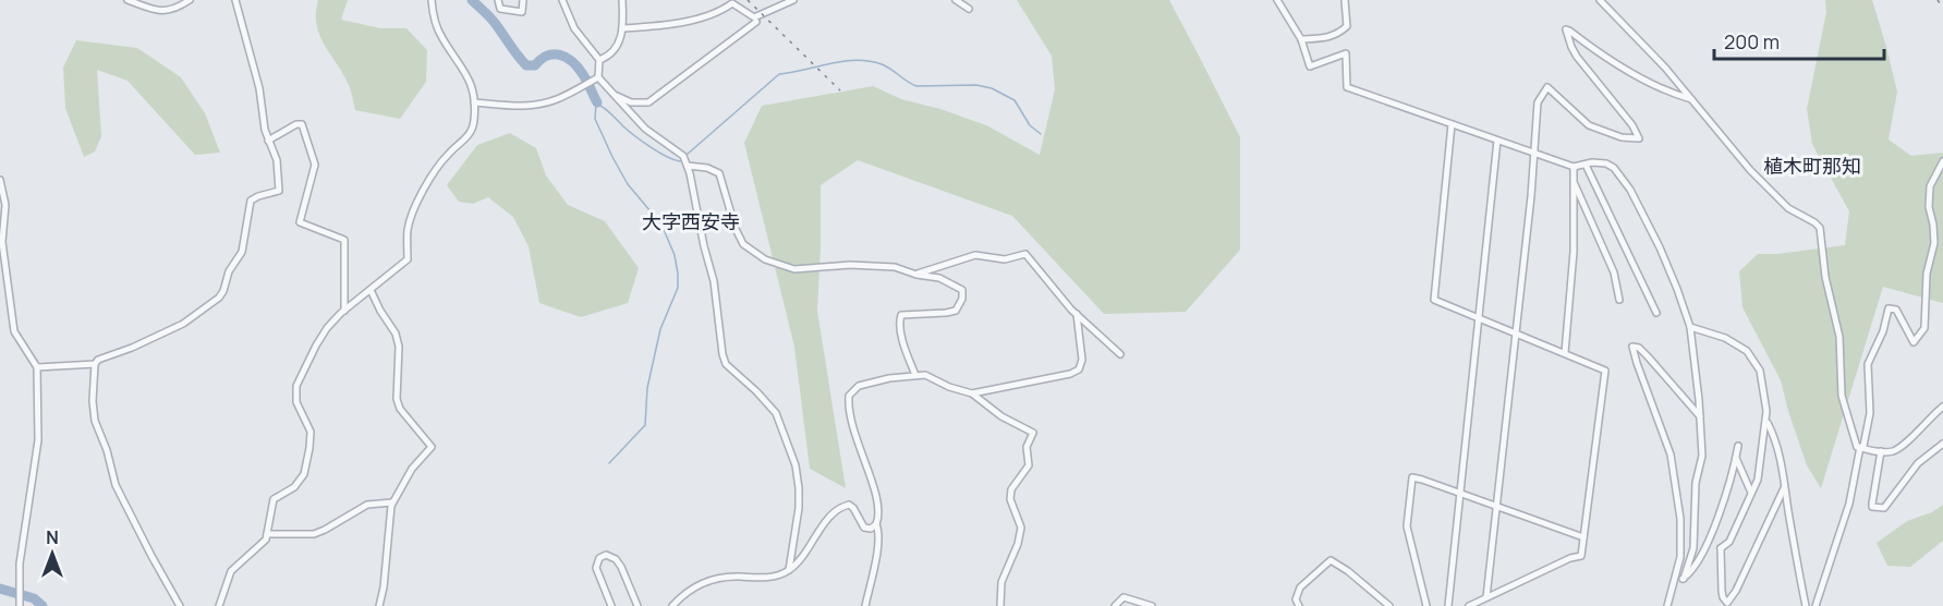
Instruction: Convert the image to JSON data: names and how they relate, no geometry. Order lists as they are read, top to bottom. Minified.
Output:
{"districts":["植木町那知","大字西安寺"],"scale_bar":"200 m","north":"top"}
